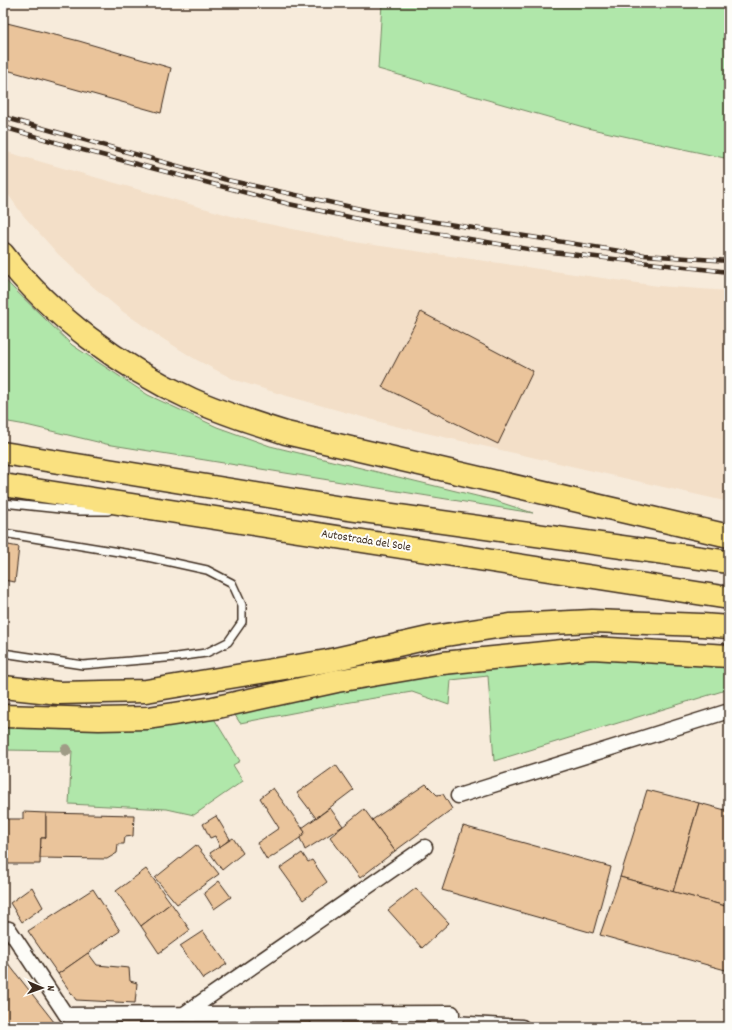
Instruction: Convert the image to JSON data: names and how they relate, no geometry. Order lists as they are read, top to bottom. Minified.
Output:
{"streets":{"highway":["Autostrada del Sole"]},"north":"right"}
